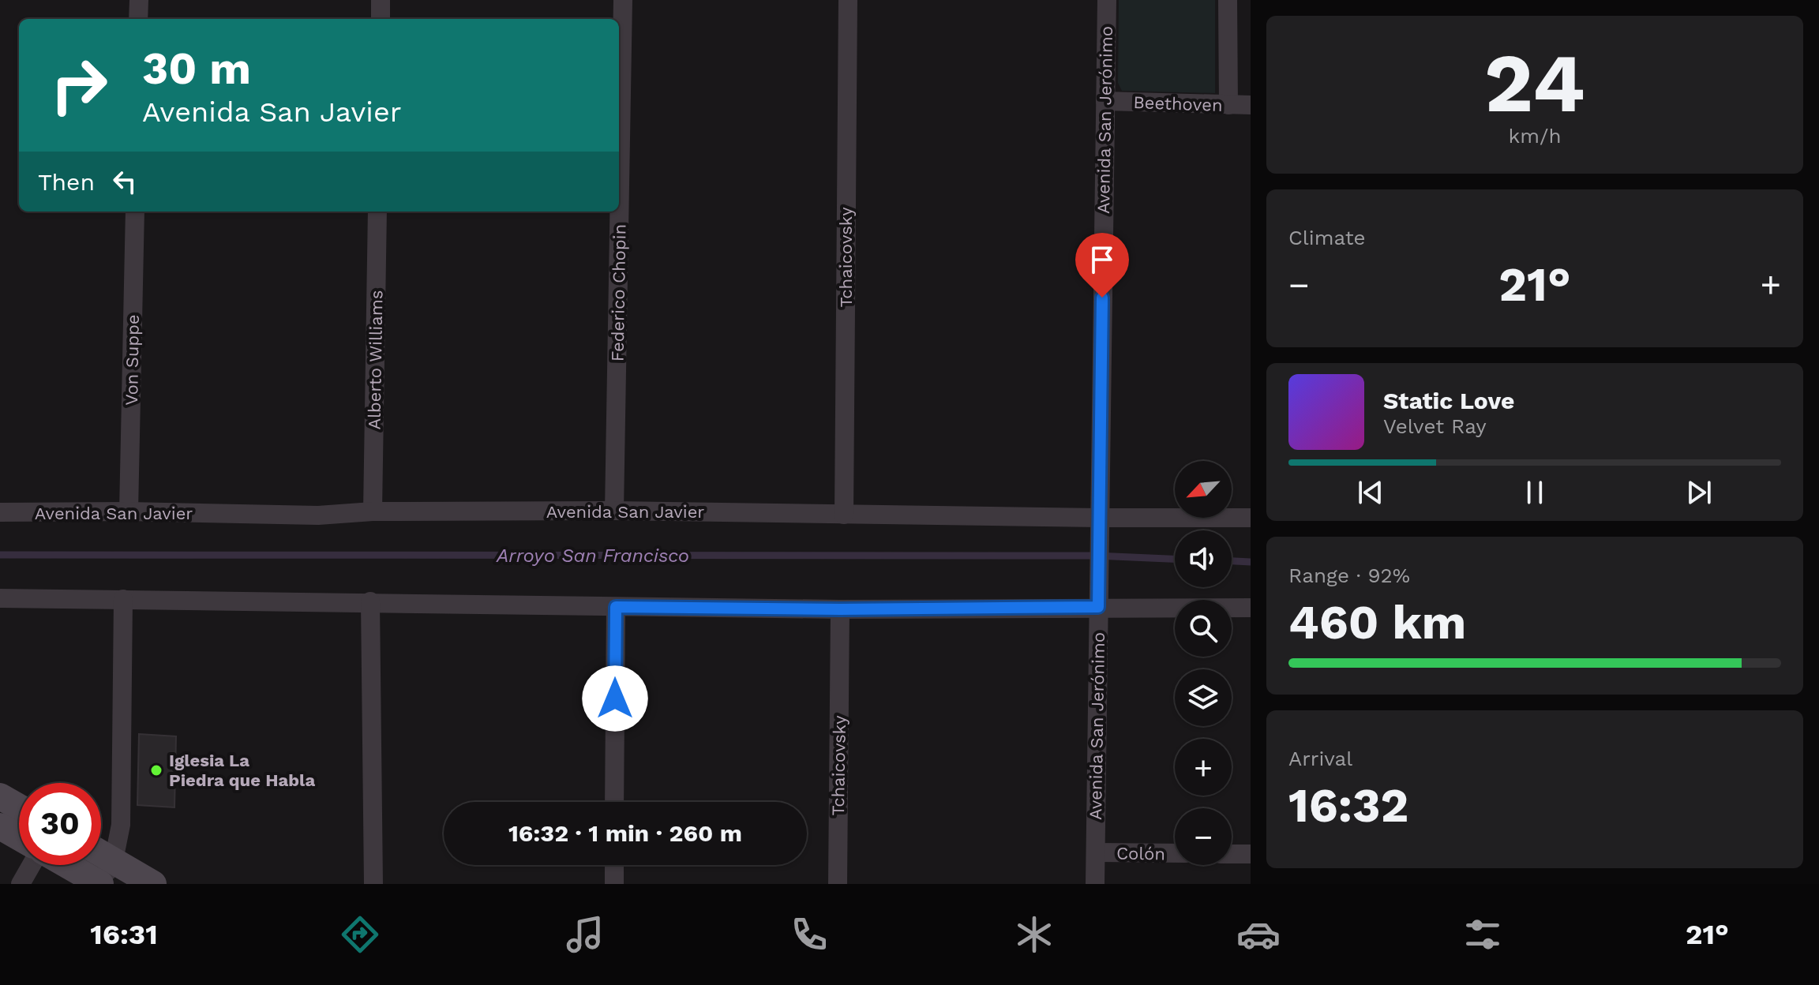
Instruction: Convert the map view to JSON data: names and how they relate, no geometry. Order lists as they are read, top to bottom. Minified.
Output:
{"streets":{"street":["Beethoven","Avenida San Jerónimo","Tchaicovsky","Federico Chopin","Von Suppe","Alberto Williams","Avenida San Javier","Colón"]},"crossings":[["Beethoven","Avenida San Jerónimo"],["Avenida San Jerónimo","Avenida San Javier"],["Avenida San Jerónimo","Colón"],["Tchaicovsky","Avenida San Javier"],["Federico Chopin","Avenida San Javier"],["Von Suppe","Avenida San Javier"],["Alberto Williams","Avenida San Javier"]],"water":["Arroyo San Francisco"],"places":["Iglesia La Piedra que Habla"],"north":"bottom left","page":{"tile":[["24","km/h"],"Climate",["Range · 92%","460 km"],["Arrival","16:32"]],"turn":["30 m","Avenida San Javier"],"then":"Then","heat":["−","21°","+"],"song":["Static Love","Velvet Ray"],"map_buttons":["+","−"],"limit":"30","trip":"16:32 · 1 min · 260 m","tabs":["16:31","21°"]}}
